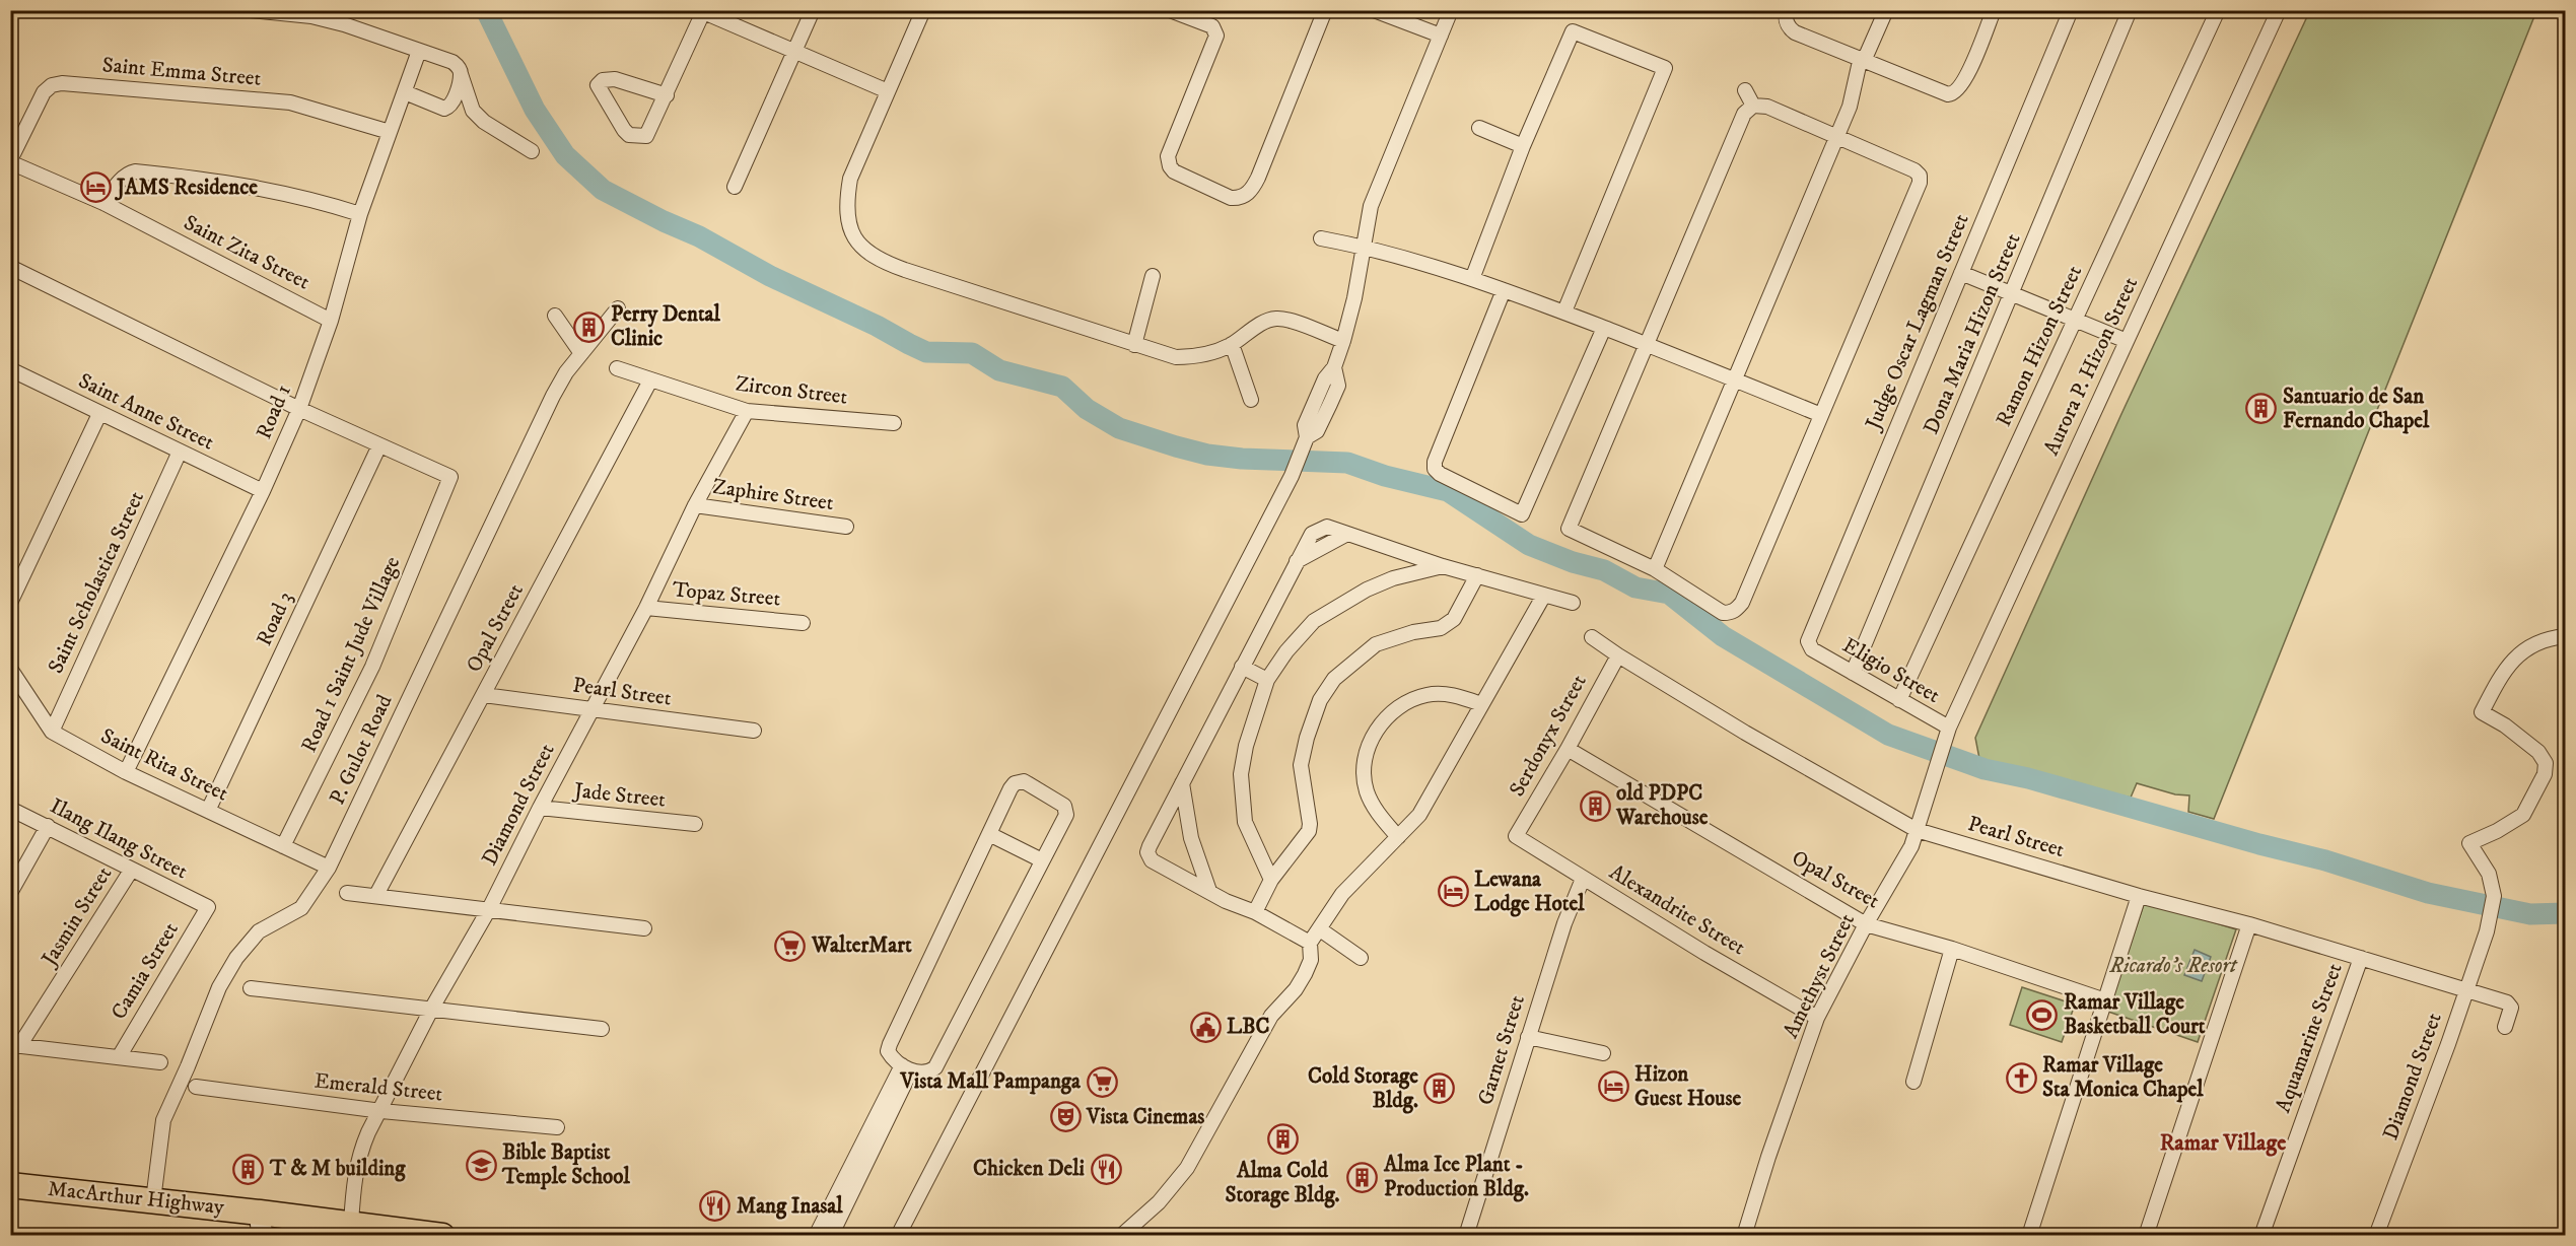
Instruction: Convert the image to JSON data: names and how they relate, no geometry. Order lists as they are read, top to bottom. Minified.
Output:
{"streets":{"highway":["MacArthur Highway"],"street":["Saint Emma Street","Saint Zita Street","Judge Oscar Lagman Street","Dona Maria Hizon Street","Ramon Hizon Street","Aurora P. Hizon Street","Zircon Street","Saint Anne Street","Road 1","Zaphire Street","Saint Scholastica Street","Topaz Street","Road 3","Opal Street","Road 1 Saint Jude Village","Eligio Street","Pearl Street","Serdonyx Street","P. Gulot Road","Saint Rita Street","Jade Street","Diamond Street","Ilang Ilang Street","Alexandrite Street","Jasmin Street","Camia Street","Amethyst Street","Aquamarine Street","Garnet Street","Emerald Street"]},"crossings":[["Saint Emma Street","Saint Zita Street"],["Saint Emma Street","Road 1"],["Saint Zita Street","Road 1"],["Judge Oscar Lagman Street","Eligio Street"],["Dona Maria Hizon Street","Eligio Street"],["Ramon Hizon Street","Eligio Street"],["Aurora P. Hizon Street","Eligio Street"],["Aurora P. Hizon Street","Amethyst Street"],["Zircon Street","Opal Street"],["Zircon Street","Diamond Street"],["Saint Anne Street","Road 1"],["Saint Anne Street","Saint Scholastica Street"],["Road 1","Saint Rita Street"],["Zaphire Street","Diamond Street"],["Saint Scholastica Street","Saint Rita Street"],["Topaz Street","Diamond Street"],["Road 3","Road 1 Saint Jude Village"],["Road 3","Saint Rita Street"],["Opal Street","Pearl Street"],["Opal Street","Serdonyx Street"],["Opal Street","Amethyst Street"],["Road 1 Saint Jude Village","Saint Rita Street"],["Eligio Street","Amethyst Street"],["Pearl Street","Serdonyx Street"],["Pearl Street","Diamond Street"],["Pearl Street","Amethyst Street"],["Pearl Street","Aquamarine Street"],["Serdonyx Street","Alexandrite Street"],["P. Gulot Road","Saint Rita Street"],["P. Gulot Road","MacArthur Highway"],["Jade Street","Diamond Street"],["Diamond Street","Emerald Street"],["Diamond Street","MacArthur Highway"],["Ilang Ilang Street","Jasmin Street"],["Ilang Ilang Street","Camia Street"],["Alexandrite Street","Amethyst Street"],["Alexandrite Street","Garnet Street"]],"districts":["Ramar Village"],"parks":["Ricardo's Resort"],"places":{"hotel":["JAMS Residence","Lewana Lodge Hotel","Hizon Guest House"],"building":["Perry Dental Clinic","Santuario de San Fernando Chapel","old PDPC Warehouse","Cold Storage Bldg.","Alma Cold Storage Bldg.","T & M building","Alma Ice Plant - Production Bldg."],"supermarket":["WalterMart","Vista Mall Pampanga"],"sports":["Ramar Village Basketball Court"],"public building":["LBC"],"church":["Ramar Village Sta Monica Chapel"],"theatre":["Vista Cinemas"],"school or university":["Bible Baptist Temple School"],"restaurant":["Chicken Deli","Mang Inasal"]}}
